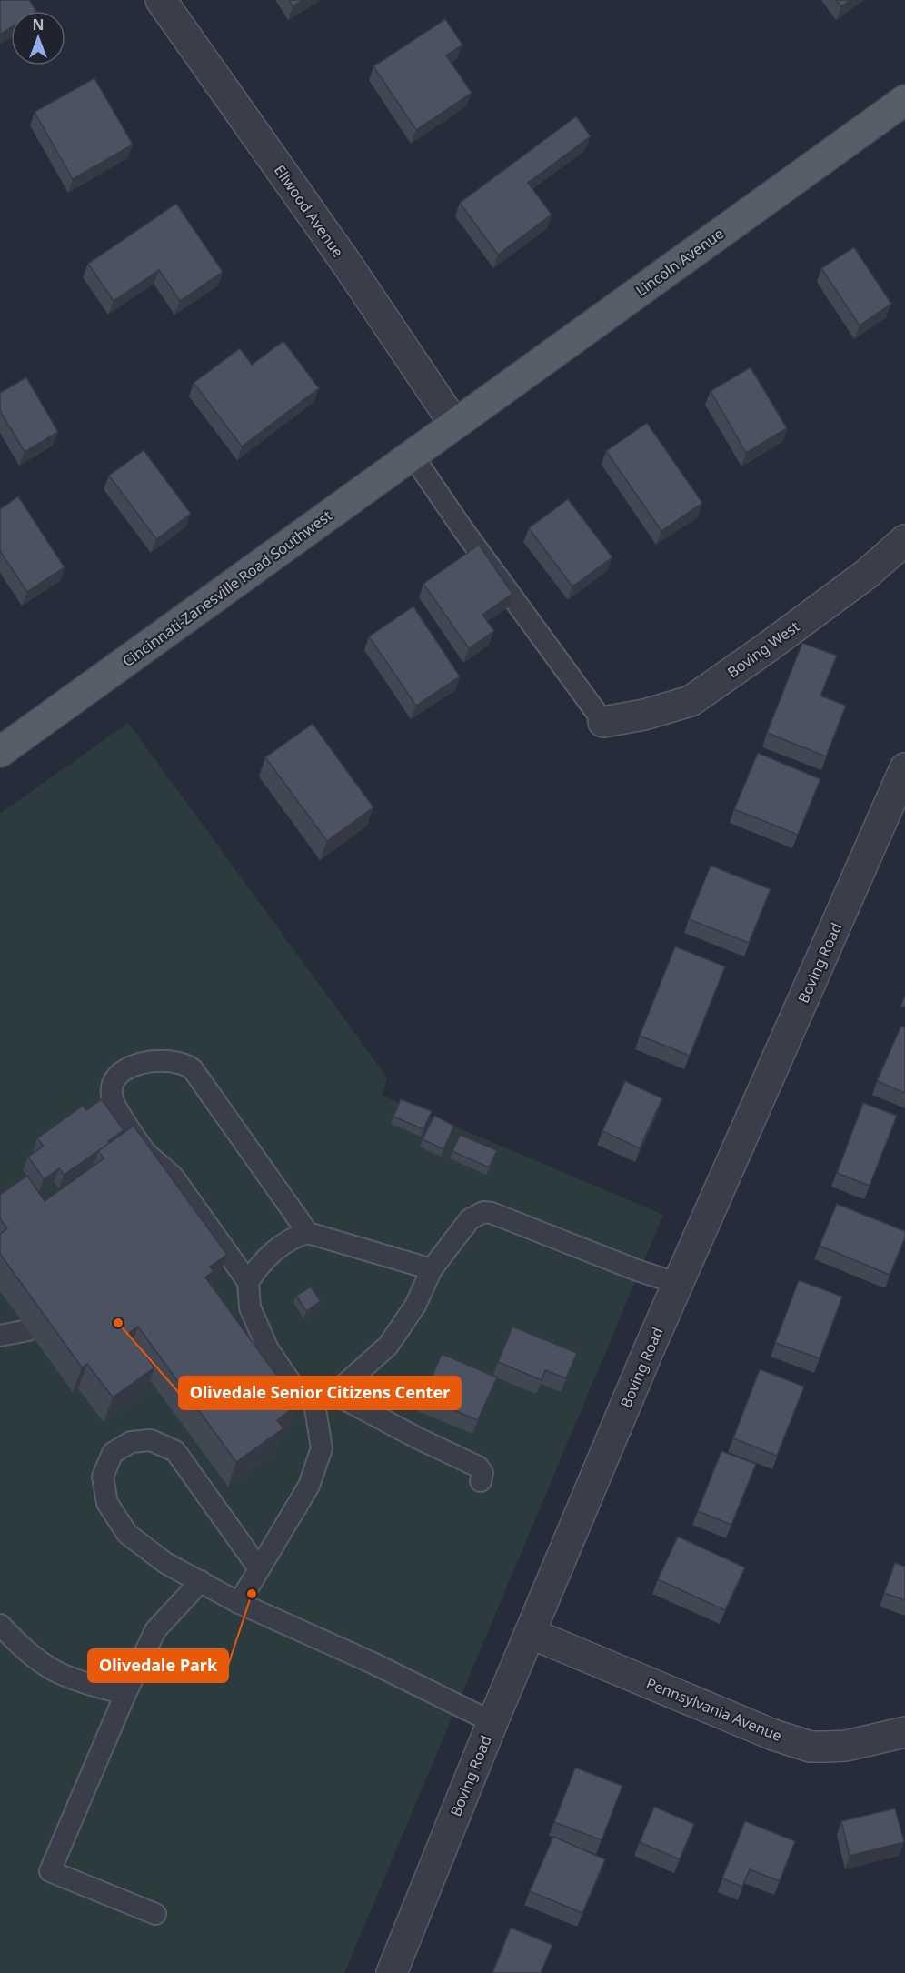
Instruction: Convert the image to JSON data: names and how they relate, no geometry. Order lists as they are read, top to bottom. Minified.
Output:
{"streets":{"main road":["Lincoln Avenue","Cincinnati-Zanesville Road Southwest"],"street":["Ellwood Avenue","Boving West","Boving Road","Pennsylvania Avenue"]},"crossings":[["Ellwood Avenue","Lincoln Avenue"],["Ellwood Avenue","Cincinnati-Zanesville Road Southwest"],["Lincoln Avenue","Cincinnati-Zanesville Road Southwest"],["Boving Road","Pennsylvania Avenue"]],"places":["Olivedale Senior Citizens Center","Olivedale Park"],"north":"top"}
